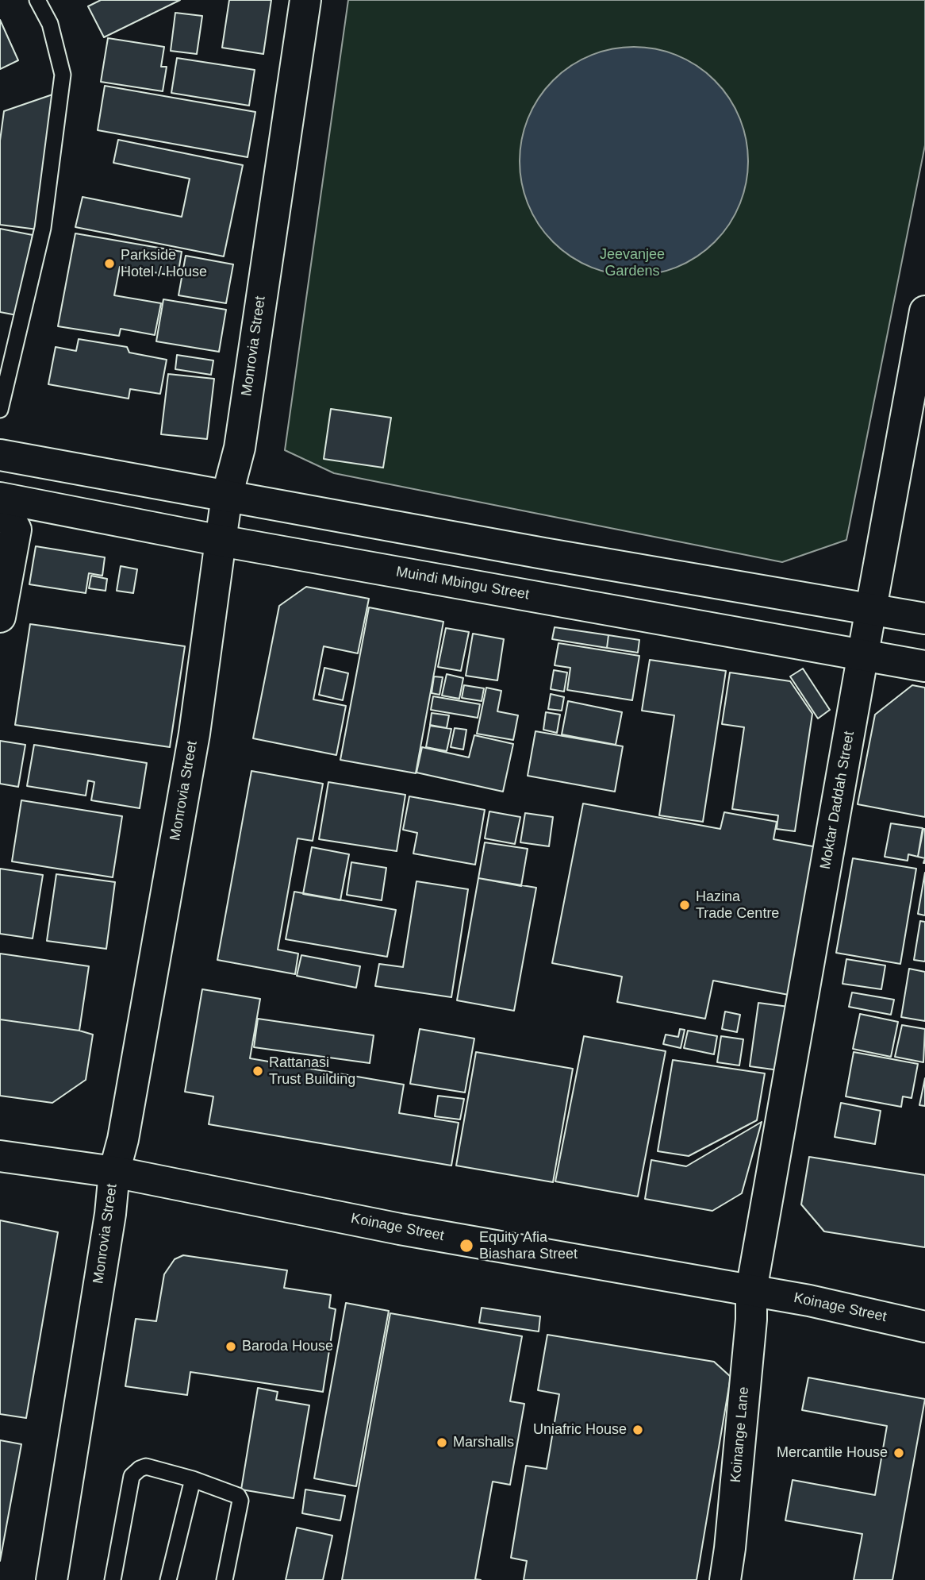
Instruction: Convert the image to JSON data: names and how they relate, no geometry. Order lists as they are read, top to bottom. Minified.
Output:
{"streets":{"street":["Monrovia Street","Muindi Mbingu Street","Moktar Daddah Street","Koinage Street","Koinange Lane"]},"crossings":[["Monrovia Street","Muindi Mbingu Street"],["Monrovia Street","Koinage Street"],["Muindi Mbingu Street","Moktar Daddah Street"],["Moktar Daddah Street","Koinage Street"],["Moktar Daddah Street","Koinange Lane"],["Koinage Street","Koinange Lane"]],"parks":["Jeevanjee Gardens"],"places":["Parkside Hotel / House","Hazina Trade Centre","Rattanasi Trust Building","Equity Afia Biashara Street","Baroda House","Uniafric House","Marshalls","Mercantile House"]}
